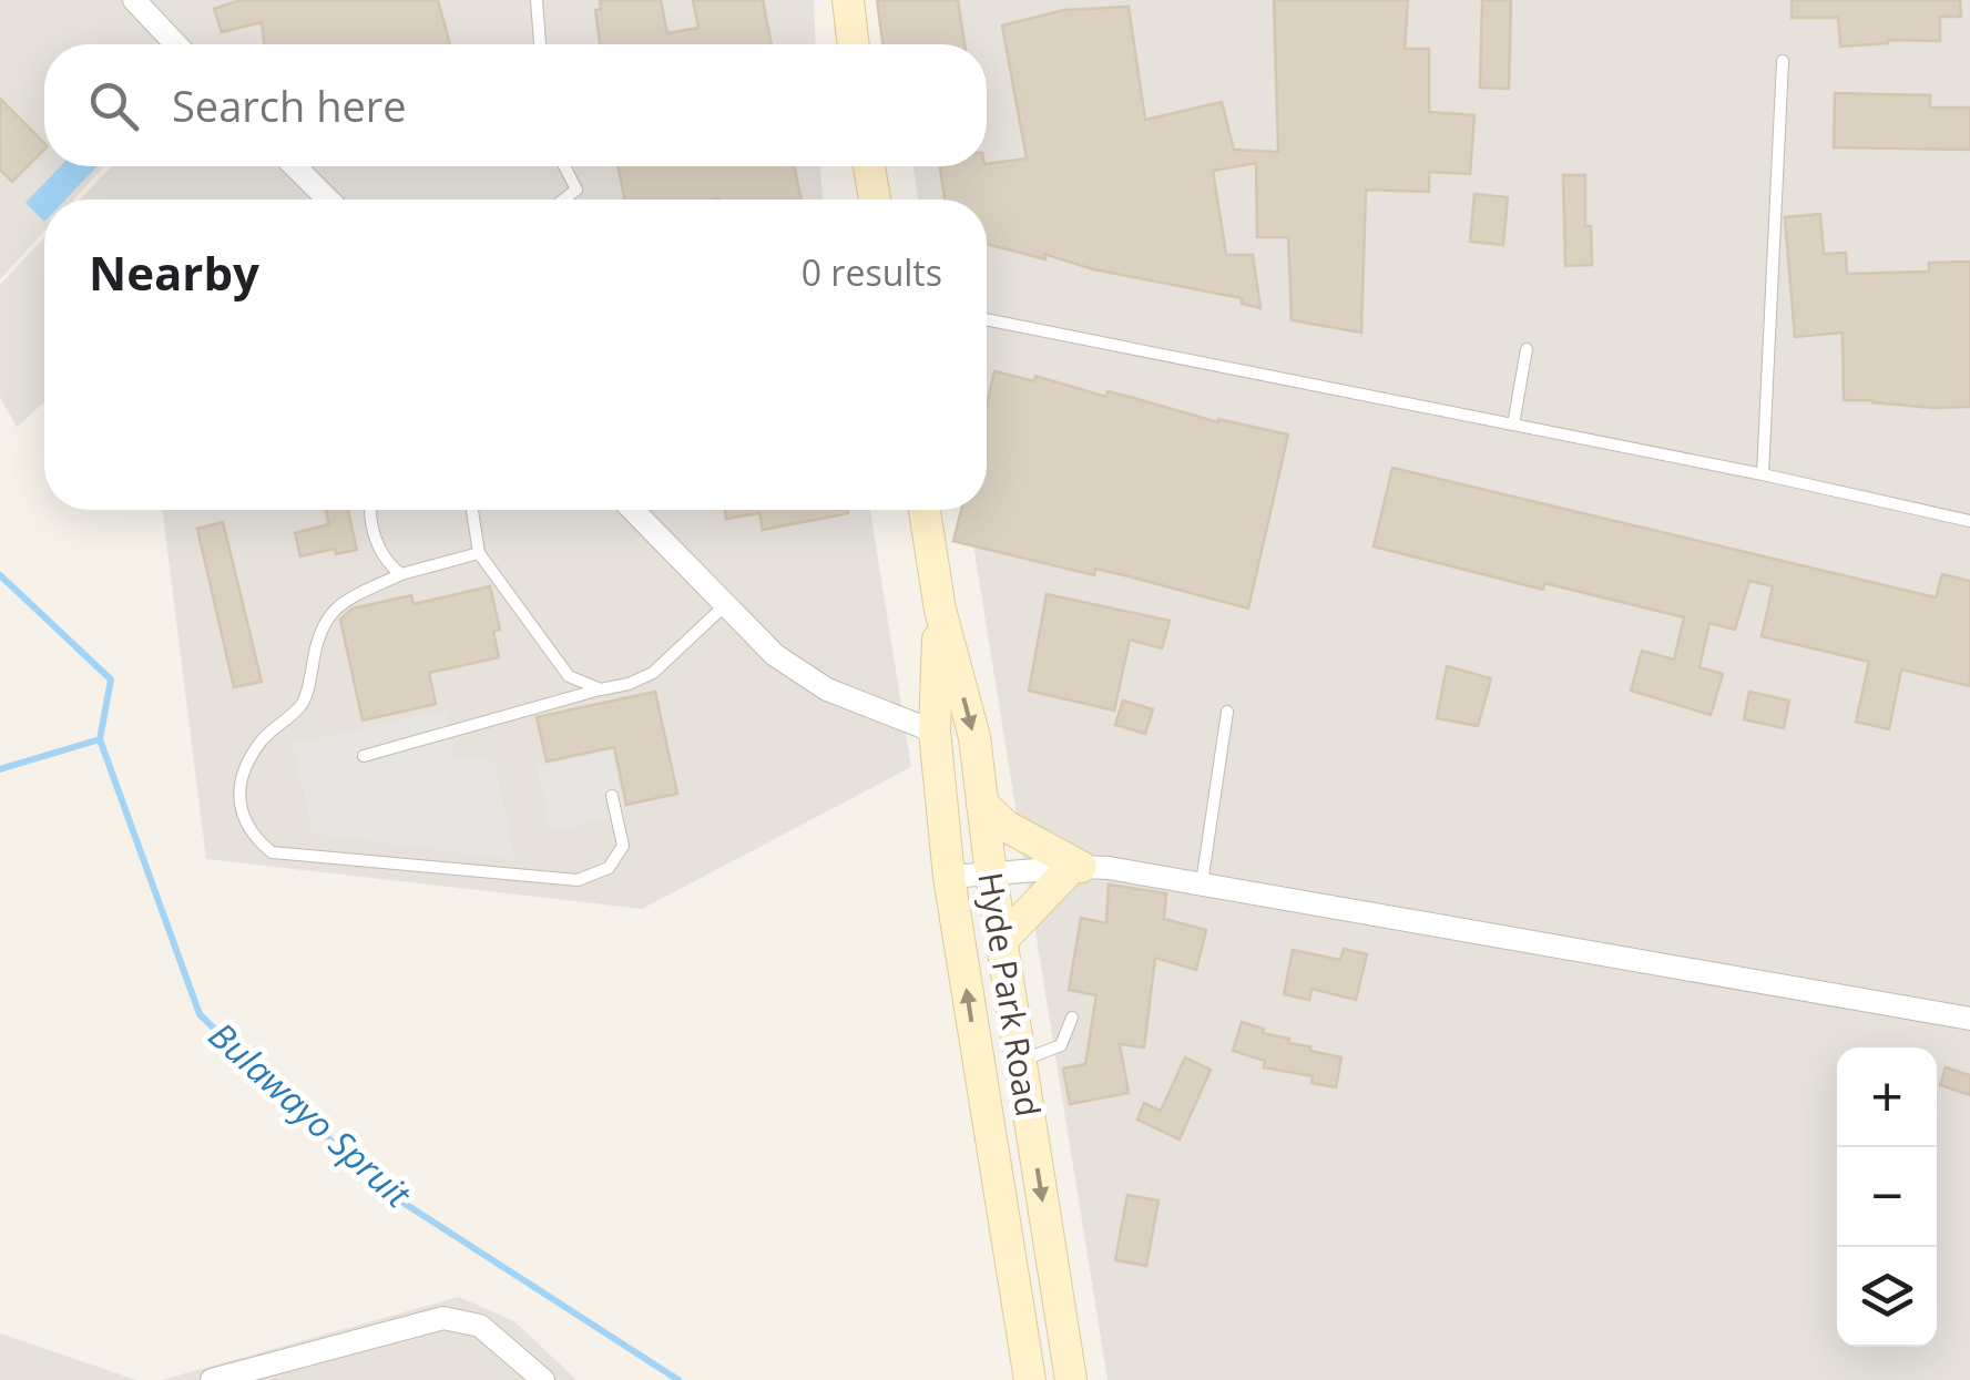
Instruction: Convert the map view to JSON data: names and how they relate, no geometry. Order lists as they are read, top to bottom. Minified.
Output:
{"streets":{"street":["Hyde Park Road"]},"water":["Bulawayo Spruit"],"page":{"search":"Search here","heading":["Nearby","0 results"],"map_buttons":["+","−"]}}
